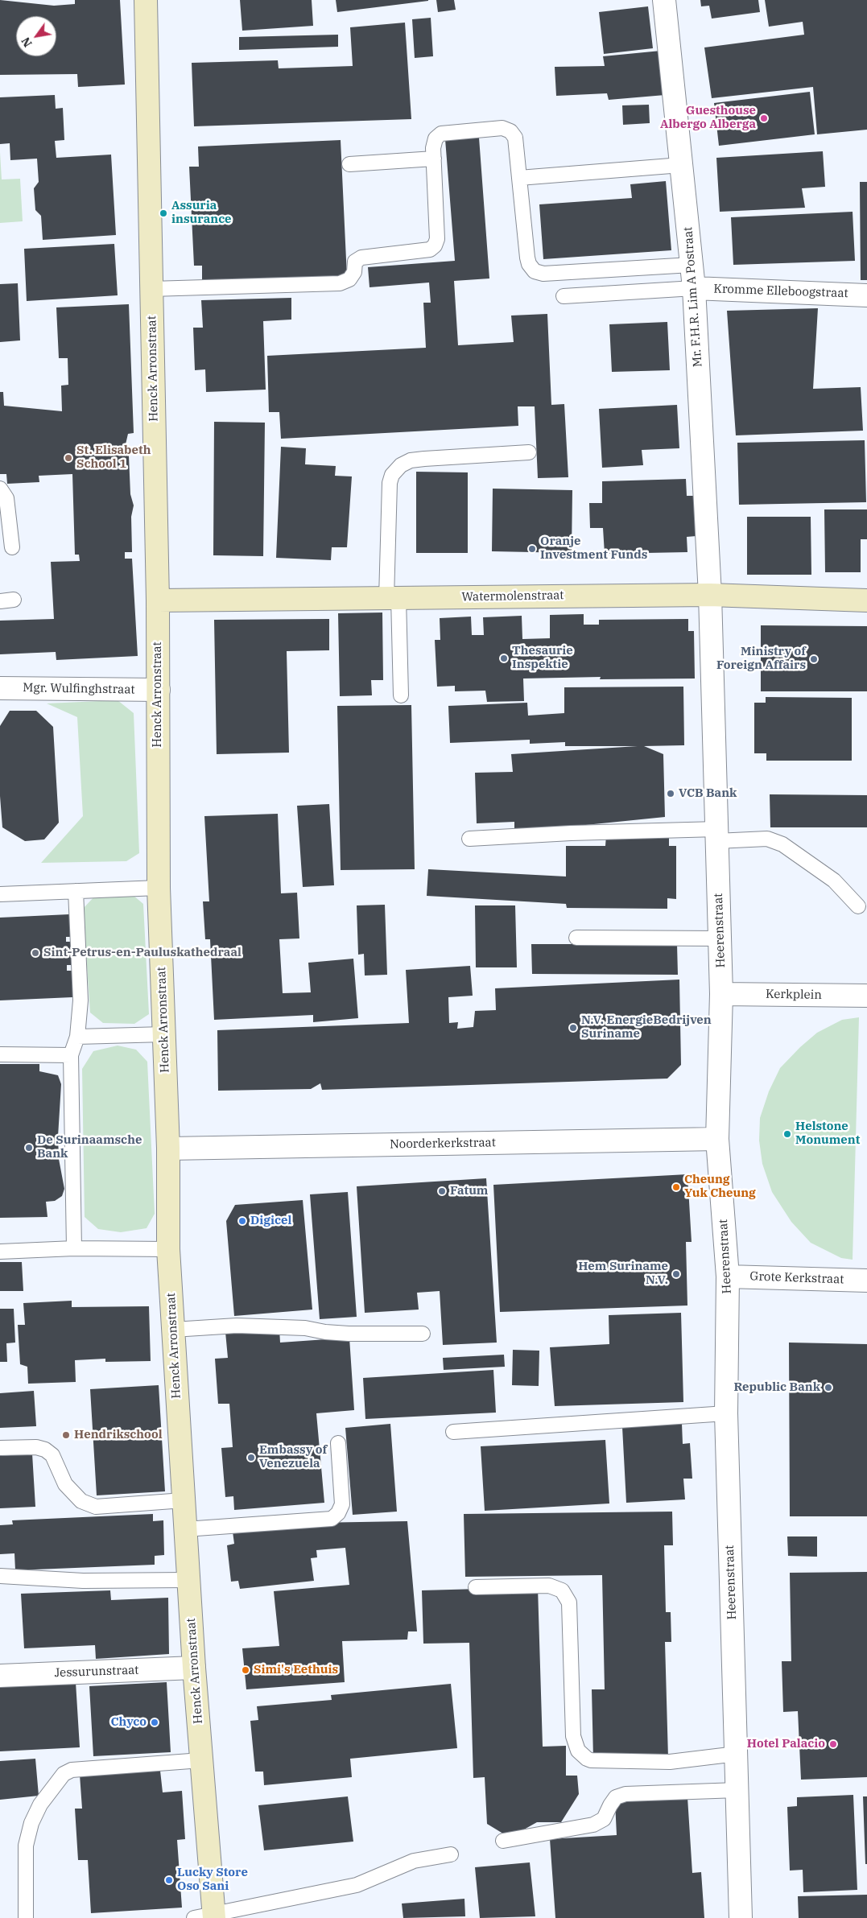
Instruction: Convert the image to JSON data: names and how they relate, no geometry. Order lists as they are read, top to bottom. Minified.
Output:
{"streets":{"main road":["Henck Arronstraat","Watermolenstraat"],"street":["Kromme Elleboogstraat","Mr. F.H.R. Lim A Postraat","Mgr. Wulfinghstraat","Heerenstraat","Kerkplein","Noorderkerkstraat","Grote Kerkstraat","Jessurunstraat"]},"crossings":[["Kromme Elleboogstraat","Mr. F.H.R. Lim A Postraat"],["Mr. F.H.R. Lim A Postraat","Watermolenstraat"],["Mr. F.H.R. Lim A Postraat","Heerenstraat"],["Henck Arronstraat","Watermolenstraat"],["Henck Arronstraat","Mgr. Wulfinghstraat"],["Henck Arronstraat","Noorderkerkstraat"],["Henck Arronstraat","Jessurunstraat"],["Watermolenstraat","Heerenstraat"],["Heerenstraat","Kerkplein"],["Heerenstraat","Noorderkerkstraat"],["Heerenstraat","Grote Kerkstraat"]],"places":["Guesthouse Albergo Alberga","Assuria insurance","St. Elisabeth School 1","Oranje Investment Funds","Thesaurie Inspektie","Ministry of Foreign Affairs","VCB Bank","Sint-Petrus-en-Pauluskathedraal","N.V. EnergieBedrijven Suriname","Helstone Monument","De Surinaamsche Bank","Cheung Yuk Cheung","Fatum","Digicel","Hem Suriname N.V.","Republic Bank","Hendrikschool","Embassy of Venezuela","Simi's Eethuis","Chyco","Hotel Palacio","Lucky Store Oso Sani"],"north":"bottom left"}
